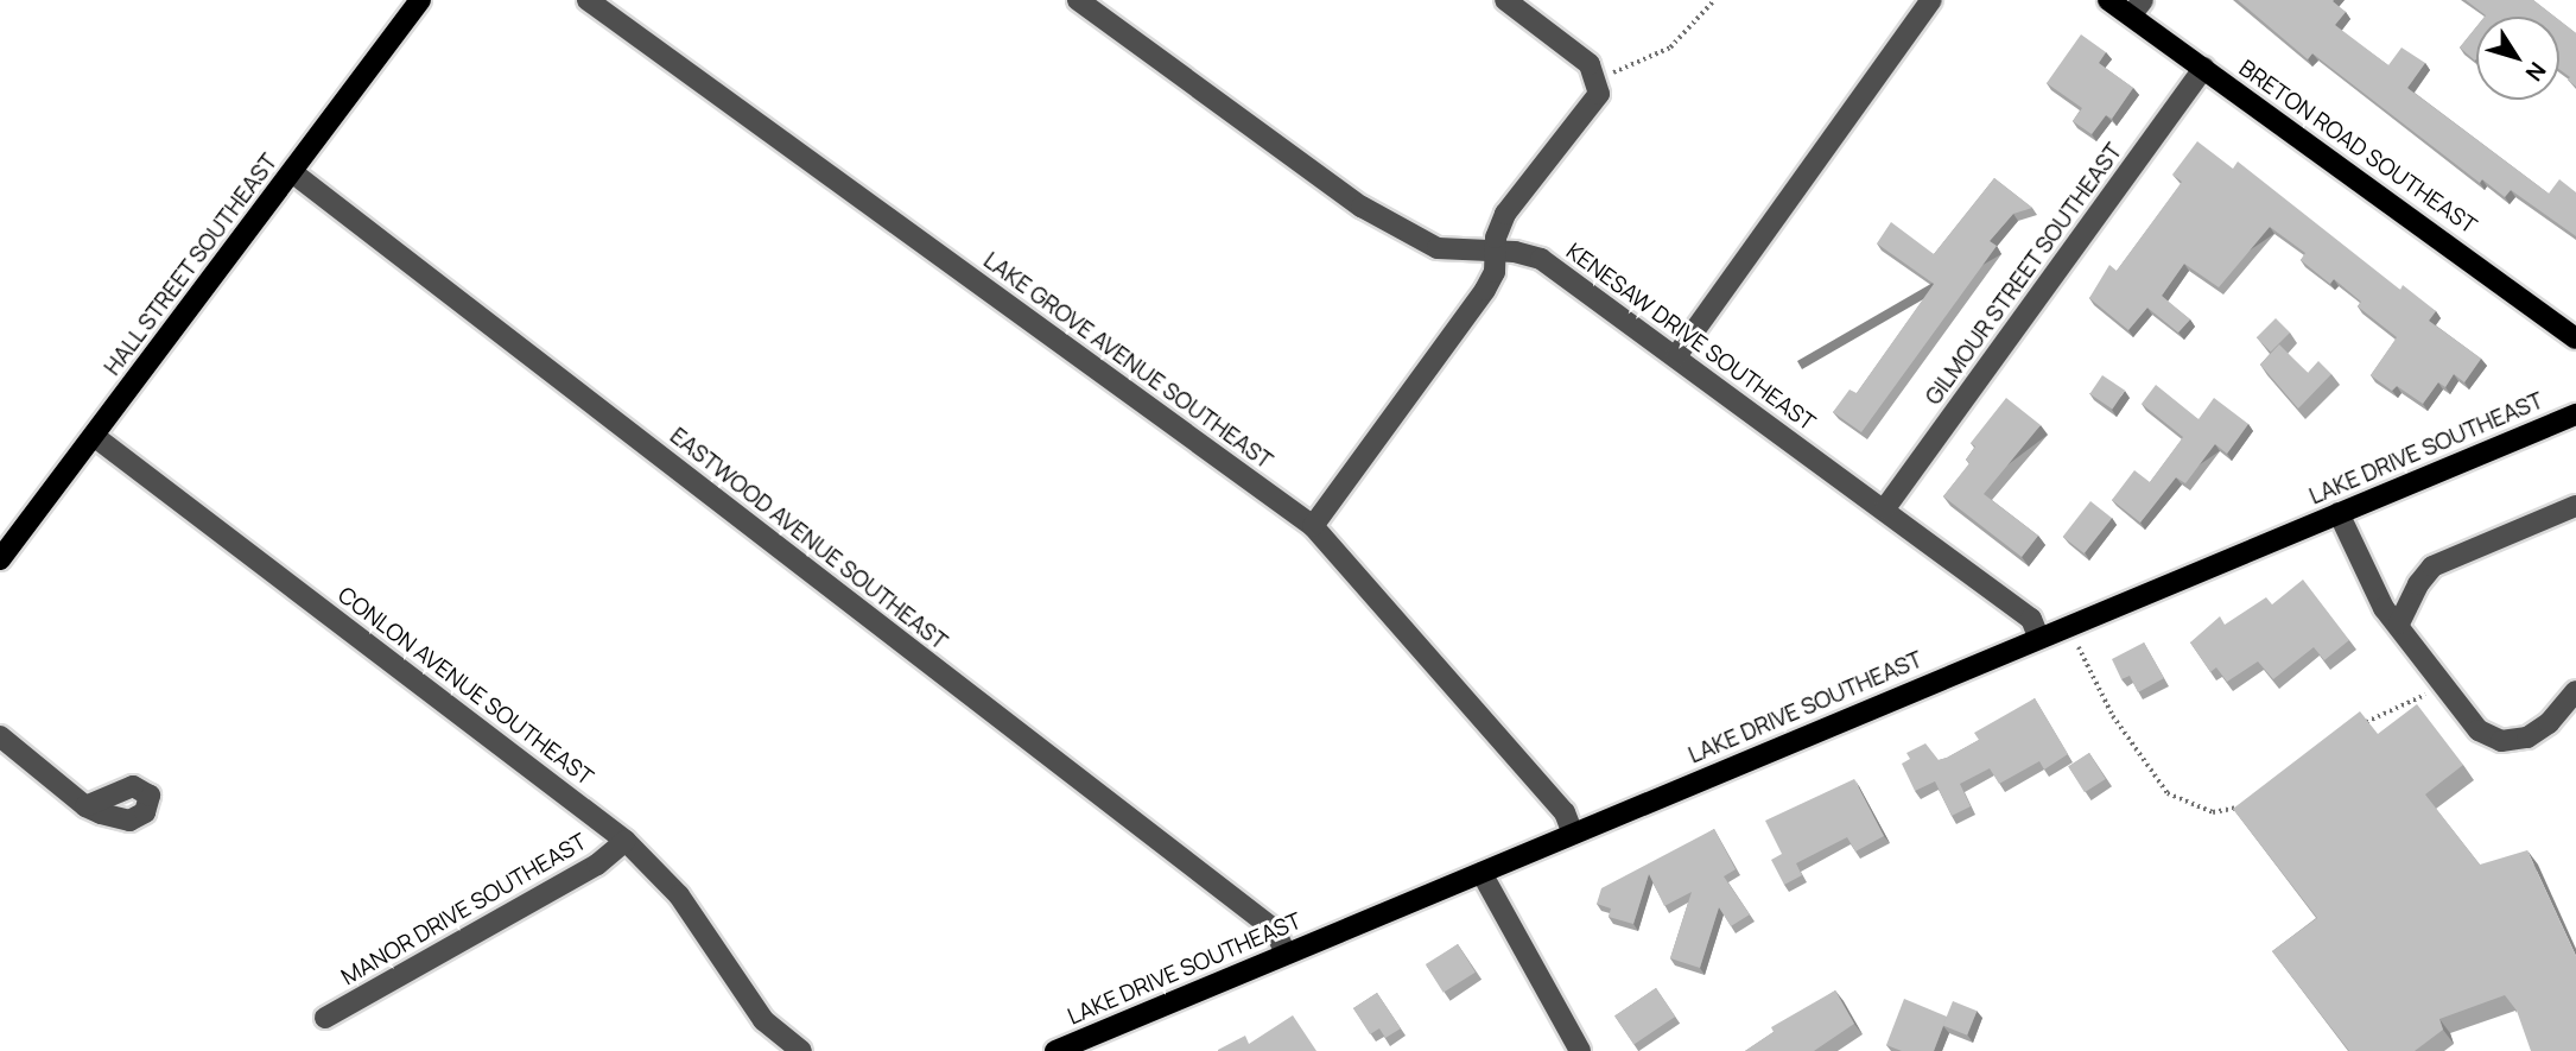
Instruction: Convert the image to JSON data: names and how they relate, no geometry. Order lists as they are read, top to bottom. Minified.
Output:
{"streets":{"main road":["BRETON ROAD SOUTHEAST","HALL STREET SOUTHEAST","LAKE DRIVE SOUTHEAST"],"street":["GILMOUR STREET SOUTHEAST","KENESAW DRIVE SOUTHEAST","LAKE GROVE AVENUE SOUTHEAST","EASTWOOD AVENUE SOUTHEAST","CONLON AVENUE SOUTHEAST","MANOR DRIVE SOUTHEAST"]},"crossings":[["BRETON ROAD SOUTHEAST","GILMOUR STREET SOUTHEAST"],["HALL STREET SOUTHEAST","EASTWOOD AVENUE SOUTHEAST"],["HALL STREET SOUTHEAST","CONLON AVENUE SOUTHEAST"],["GILMOUR STREET SOUTHEAST","KENESAW DRIVE SOUTHEAST"],["KENESAW DRIVE SOUTHEAST","LAKE DRIVE SOUTHEAST"],["LAKE GROVE AVENUE SOUTHEAST","LAKE DRIVE SOUTHEAST"],["LAKE DRIVE SOUTHEAST","EASTWOOD AVENUE SOUTHEAST"],["CONLON AVENUE SOUTHEAST","MANOR DRIVE SOUTHEAST"]],"north":"bottom right"}
